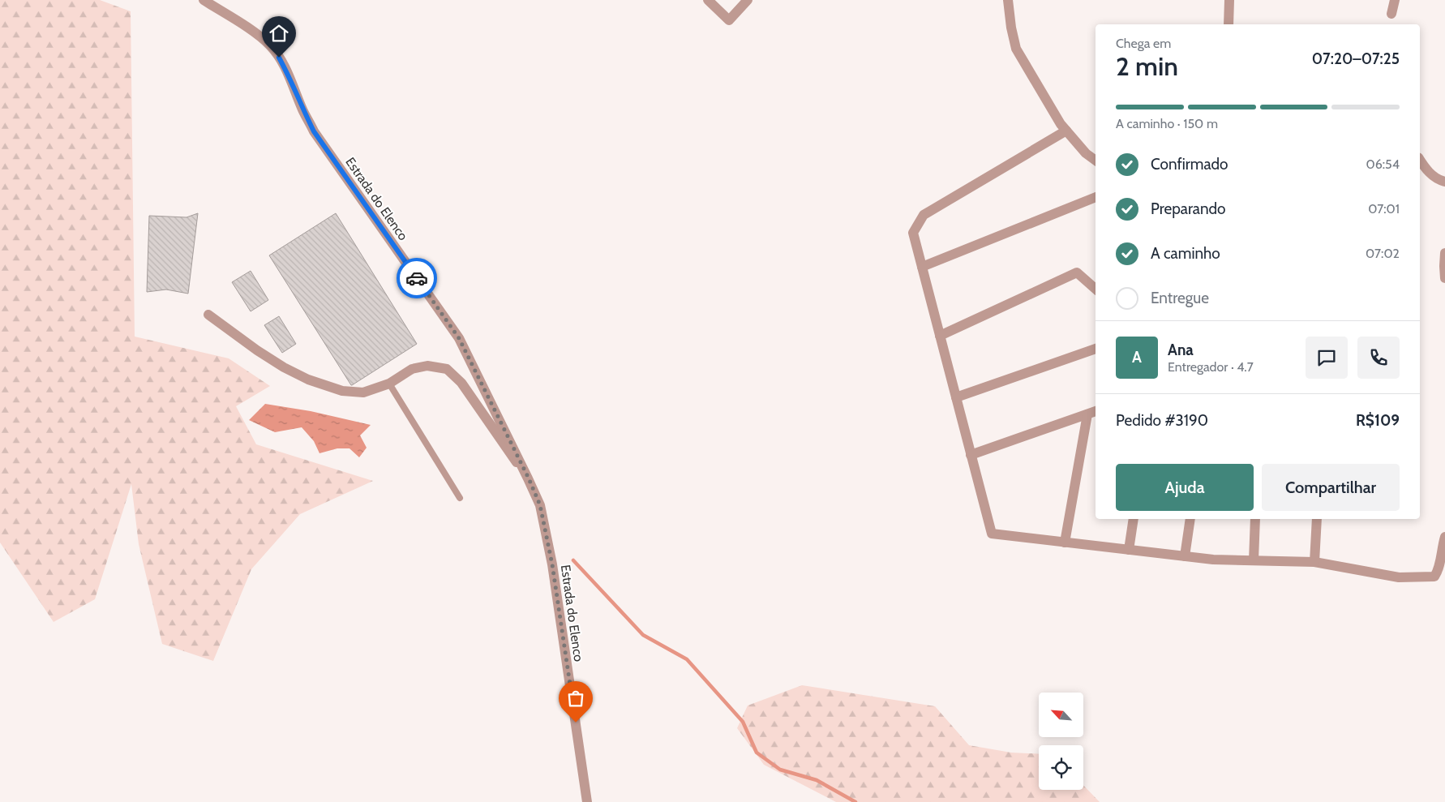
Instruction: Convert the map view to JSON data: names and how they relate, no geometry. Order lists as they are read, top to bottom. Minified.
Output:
{"streets":{"street":["Estrada do Elenco"]},"north":"top left","page":{"heading":["2 min","Chega em","07:20–07:25"],"panel":["Ana","Entregador · 4.7","Pedido #3190","R$109"],"bar":"A caminho · 150 m","list":[["Confirmado","06:54"],["Preparando","07:01"],["A caminho","07:02"],"Entregue"],"round":"A","buttons":["Ajuda","Compartilhar"]}}
